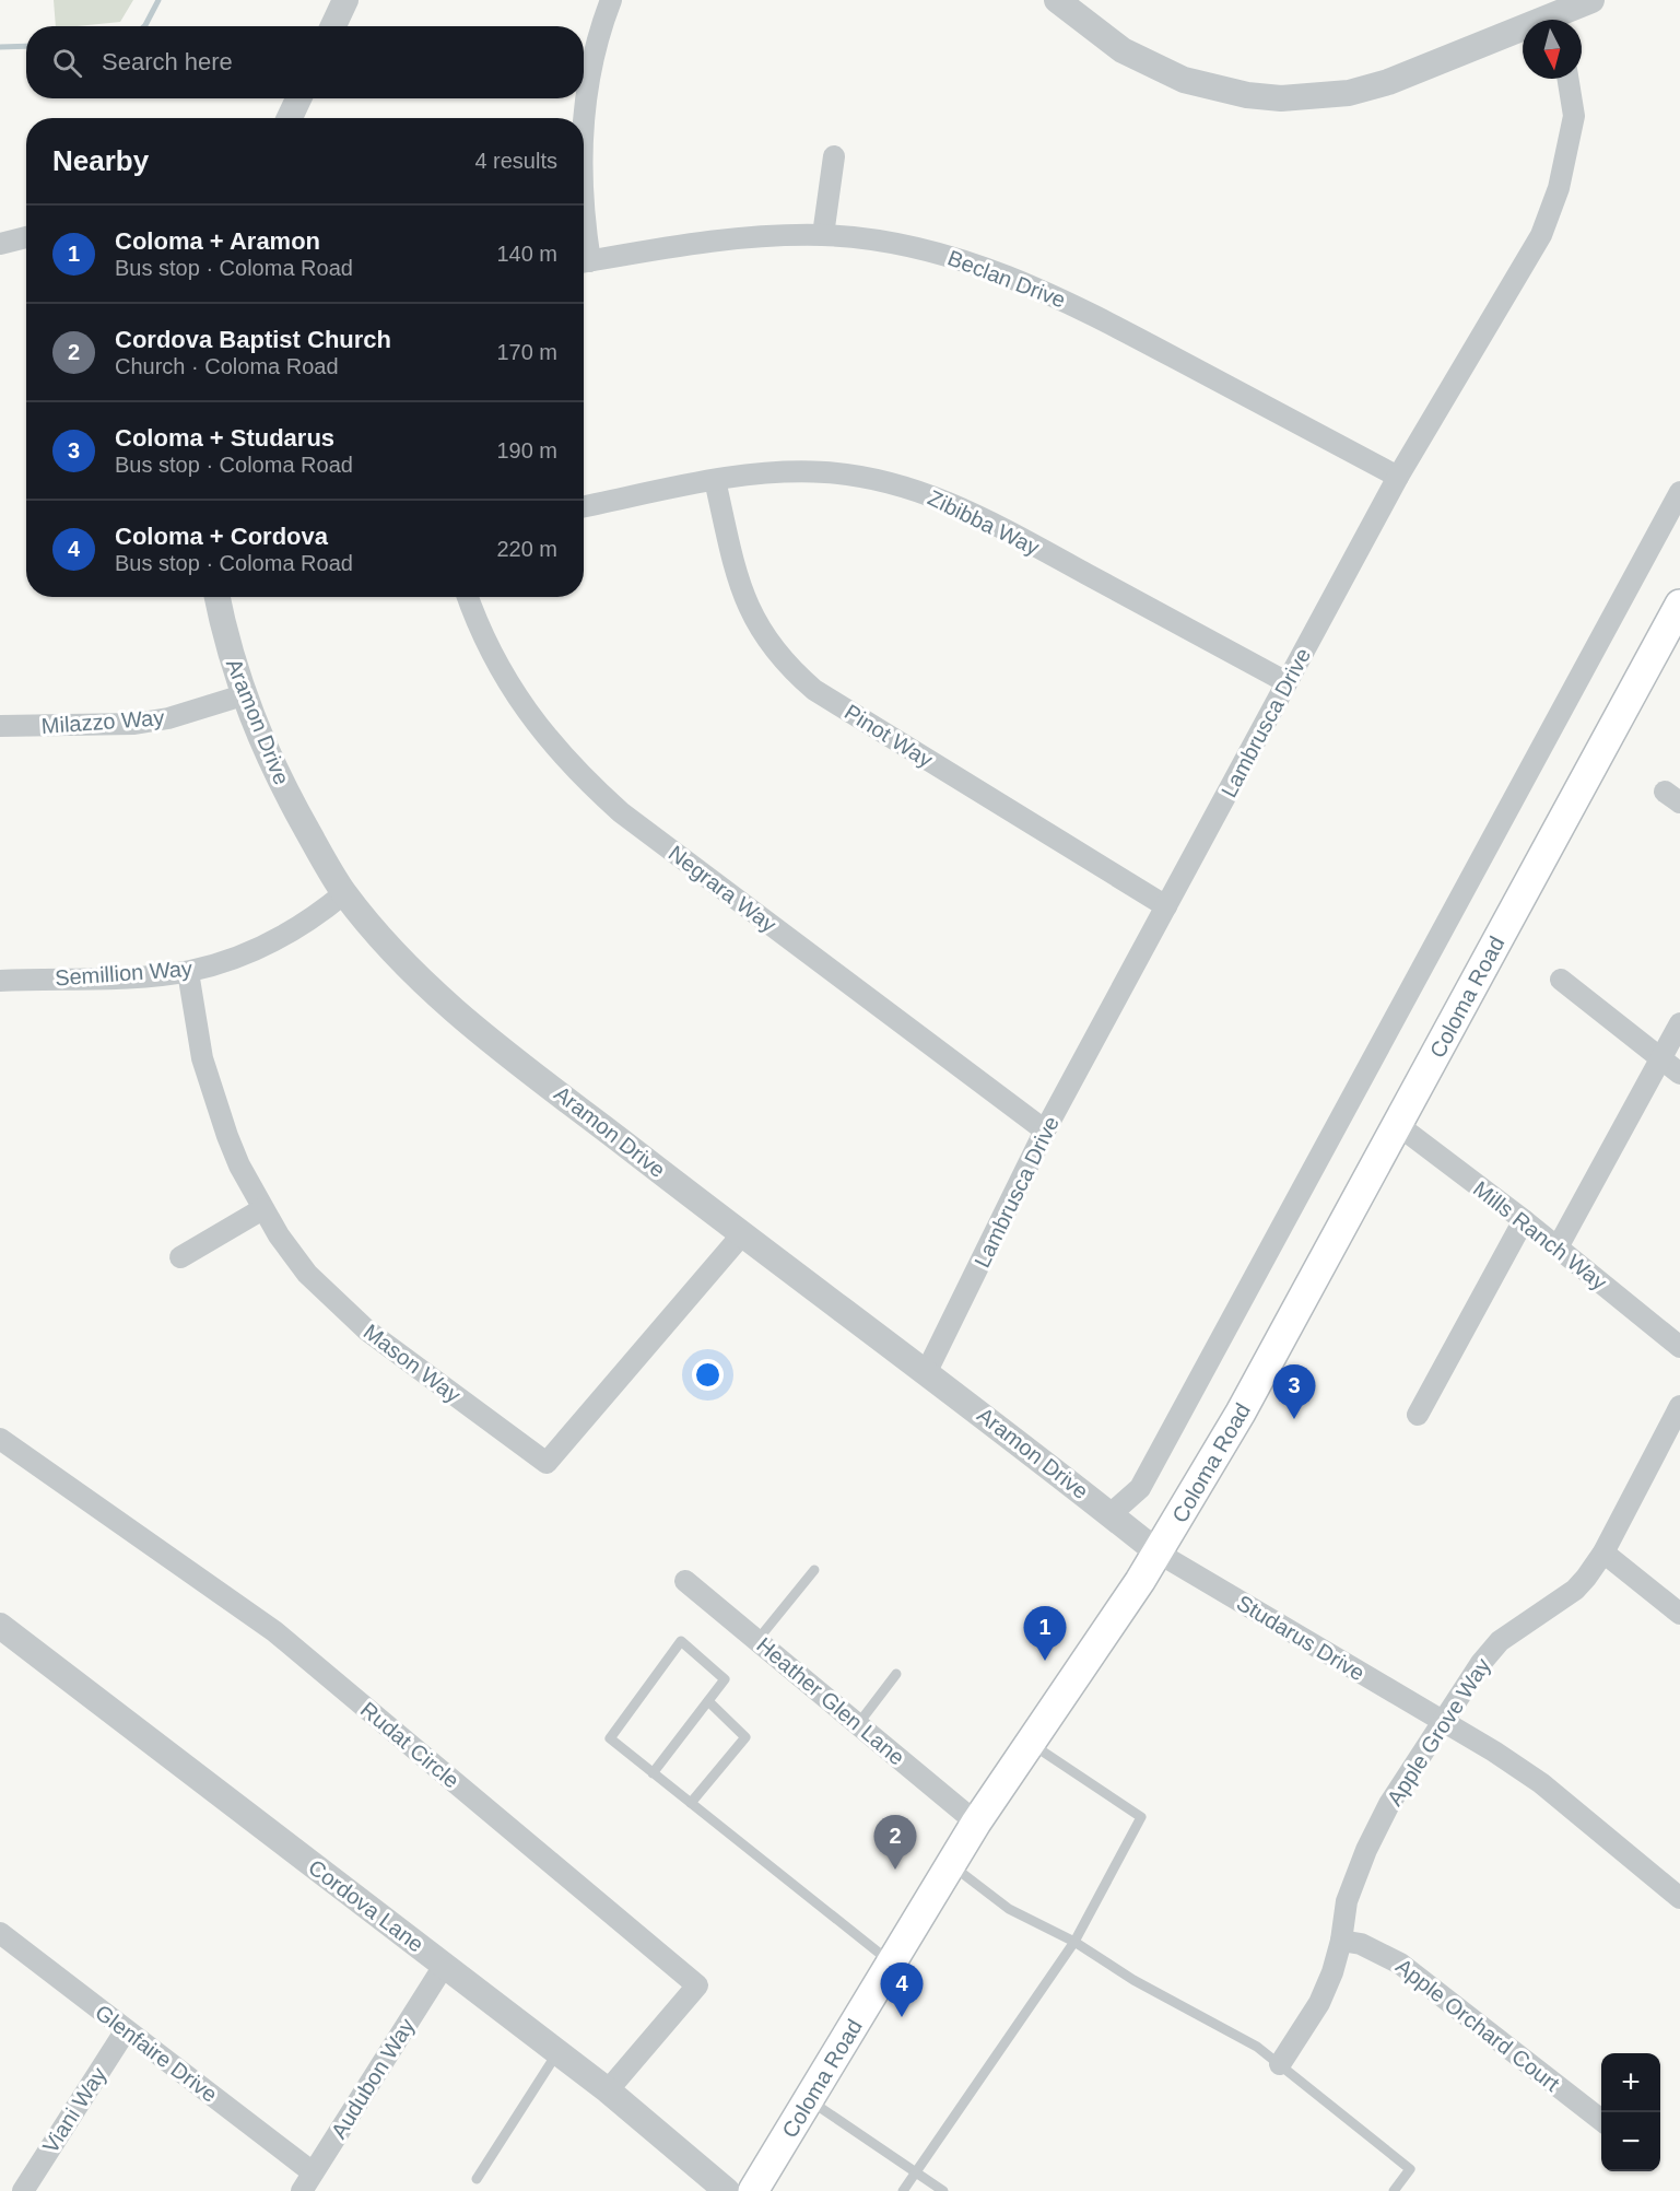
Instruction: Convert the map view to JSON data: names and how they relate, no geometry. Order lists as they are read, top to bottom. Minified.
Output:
{"streets":{"main road":["Coloma Road"],"street":["Beclan Drive","Zibibba Way","Milazzo Way","Aramon Drive","Lambrusca Drive","Pinot Way","Negrara Way","Semillion Way","Mills Ranch Way","Mason Way","Studarus Drive","Heather Glen Lane","Apple Grove Way","Rudat Circle","Cordova Lane","Apple Orchard Court","Glenfaire Drive","Audubon Way","Viani Way"]},"crossings":[["Beclan Drive","Lambrusca Drive"],["Zibibba Way","Lambrusca Drive"],["Zibibba Way","Pinot Way"],["Milazzo Way","Aramon Drive"],["Aramon Drive","Lambrusca Drive"],["Aramon Drive","Semillion Way"],["Aramon Drive","Coloma Road"],["Aramon Drive","Mason Way"],["Aramon Drive","Studarus Drive"],["Lambrusca Drive","Pinot Way"],["Lambrusca Drive","Negrara Way"],["Semillion Way","Mason Way"],["Coloma Road","Mills Ranch Way"],["Coloma Road","Studarus Drive"],["Coloma Road","Heather Glen Lane"],["Studarus Drive","Apple Grove Way"],["Apple Grove Way","Apple Orchard Court"],["Rudat Circle","Cordova Lane"],["Cordova Lane","Audubon Way"],["Glenfaire Drive","Audubon Way"],["Glenfaire Drive","Viani Way"]],"north":"bottom","page":{"search":"Search here","heading":["Nearby","4 results"],"list":[{"mark":"1","name":"Coloma + Aramon","note":"Bus stop · Coloma Road","value":"140 m"},{"mark":"2","name":"Cordova Baptist Church","note":"Church · Coloma Road","value":"170 m"},{"mark":"3","name":"Coloma + Studarus","note":"Bus stop · Coloma Road","value":"190 m"},{"mark":"4","name":"Coloma + Cordova","note":"Bus stop · Coloma Road","value":"220 m"}],"pins":["3","1","2","4"],"map_buttons":["+","−"]}}
